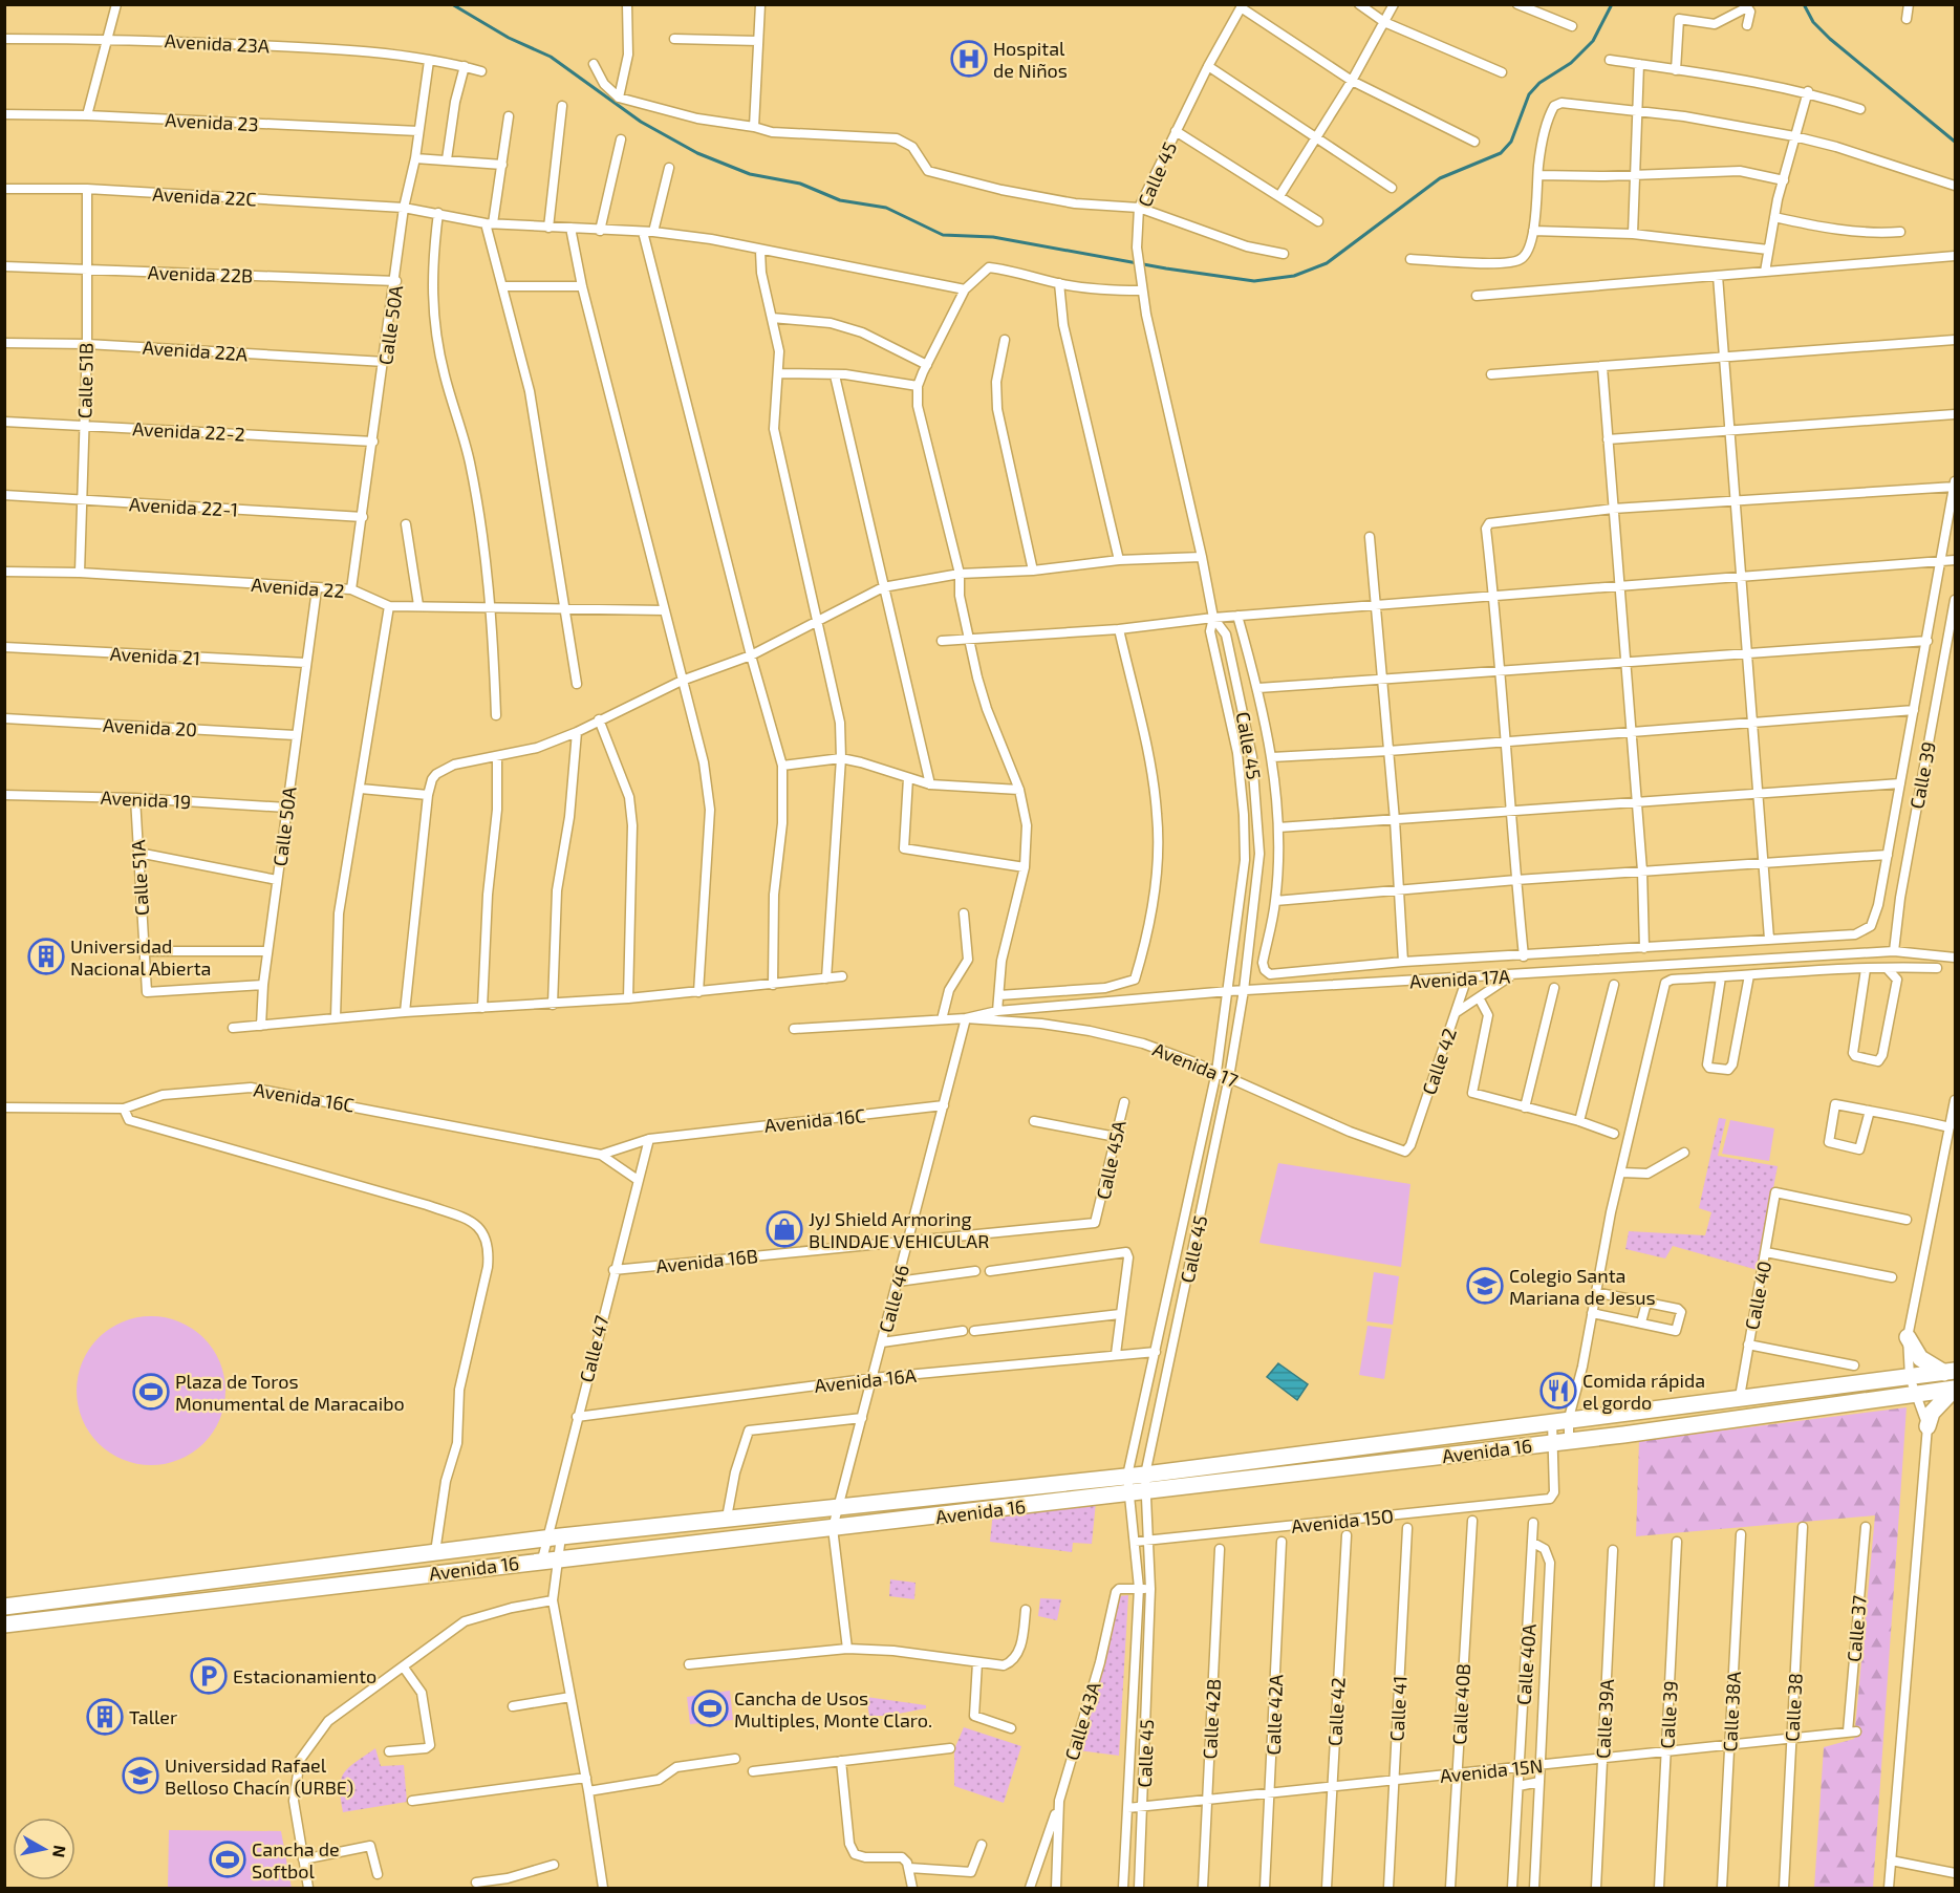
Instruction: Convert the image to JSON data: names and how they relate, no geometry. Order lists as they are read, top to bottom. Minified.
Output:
{"streets":{"highway":["Avenida 16"],"street":["Avenida 23A","Avenida 23","Calle 45","Avenida 22C","Avenida 22B","Calle 50A","Avenida 22A","Calle 51B","Avenida 22-2","Avenida 22-1","Avenida 22","Avenida 21","Avenida 20","Calle 39","Avenida 19","Calle 51A","Avenida 17A","Calle 42","Avenida 17","Avenida 16C","Calle 45A","Avenida 16B","Calle 40","Calle 46","Calle 47","Avenida 16A","Avenida 15O","Calle 37","Calle 40A","Calle 40B","Calle 38","Calle 41","Calle 38A","Calle 42A","Calle 42B","Calle 39A","Calle 43A","Avenida 15N"]},"crossings":[["Avenida 23A","Calle 50A"],["Avenida 23","Calle 50A"],["Calle 45","Avenida 17A"],["Calle 45","Avenida 17"],["Calle 45","Avenida 16A"],["Calle 45","Avenida 16"],["Calle 45","Avenida 15O"],["Calle 45","Calle 43A"],["Calle 45","Avenida 15N"],["Avenida 22C","Calle 50A"],["Avenida 22C","Calle 51B"],["Avenida 22B","Calle 50A"],["Avenida 22B","Calle 51B"],["Calle 50A","Avenida 22A"],["Calle 50A","Avenida 22-2"],["Calle 50A","Avenida 22-1"],["Calle 50A","Avenida 22"],["Calle 50A","Avenida 21"],["Calle 50A","Avenida 20"],["Calle 50A","Avenida 19"],["Calle 50A","Calle 51A"],["Avenida 22A","Calle 51B"],["Calle 51B","Avenida 22-2"],["Calle 51B","Avenida 22-1"],["Calle 51B","Avenida 22"],["Calle 39","Avenida 17A"],["Calle 39","Avenida 15N"],["Avenida 19","Calle 51A"],["Avenida 17A","Calle 42"],["Avenida 17A","Avenida 17"],["Avenida 17A","Calle 46"],["Calle 42","Avenida 17"],["Calle 42","Avenida 15N"],["Avenida 17","Calle 46"],["Avenida 16C","Calle 46"],["Avenida 16C","Calle 47"],["Calle 45A","Avenida 16B"],["Avenida 16B","Calle 46"],["Avenida 16B","Calle 47"],["Calle 40","Avenida 16"],["Calle 46","Avenida 16A"],["Calle 46","Avenida 16"],["Calle 47","Avenida 16A"],["Calle 47","Avenida 16"],["Avenida 16","Avenida 15O"],["Calle 37","Avenida 15N"],["Calle 40A","Avenida 15N"],["Calle 40B","Avenida 15N"],["Calle 38","Avenida 15N"],["Calle 41","Avenida 15N"],["Calle 38A","Avenida 15N"],["Calle 42A","Avenida 15N"],["Calle 42B","Avenida 15N"],["Calle 39A","Avenida 15N"]],"places":{"hospital":["Hospital de Niños"],"building":["Universidad Nacional Abierta","Taller"],"shop":["JyJ Shield Armoring BLINDAJE VEHICULAR"],"school or university":["Colegio Santa Mariana de Jesus","Universidad Rafael Belloso Chacín (URBE)"],"restaurant":["Comida rápida el gordo"],"sports":["Plaza de Toros Monumental de Maracaibo","Cancha de Usos Multiples, Monte Claro.","Cancha de Softbol"],"parking":["Estacionamiento"]},"north":"right"}
